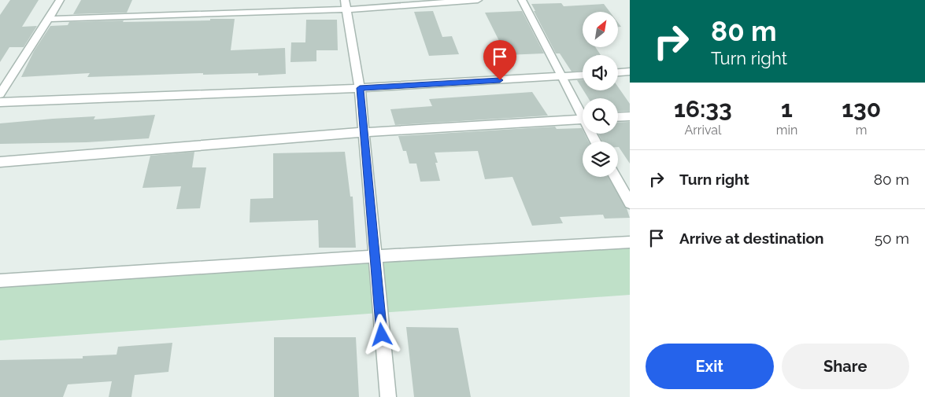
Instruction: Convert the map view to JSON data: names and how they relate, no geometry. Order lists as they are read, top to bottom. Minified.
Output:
{"north":"top right","page":{"turn":["80 m","Turn right"],"eta":["16:33","Arrival","1","min","130","m"],"list":[{"name":"Turn right","value":"80 m"},{"name":"Arrive at destination","value":"50 m"}],"buttons":["Exit","Share"]}}
